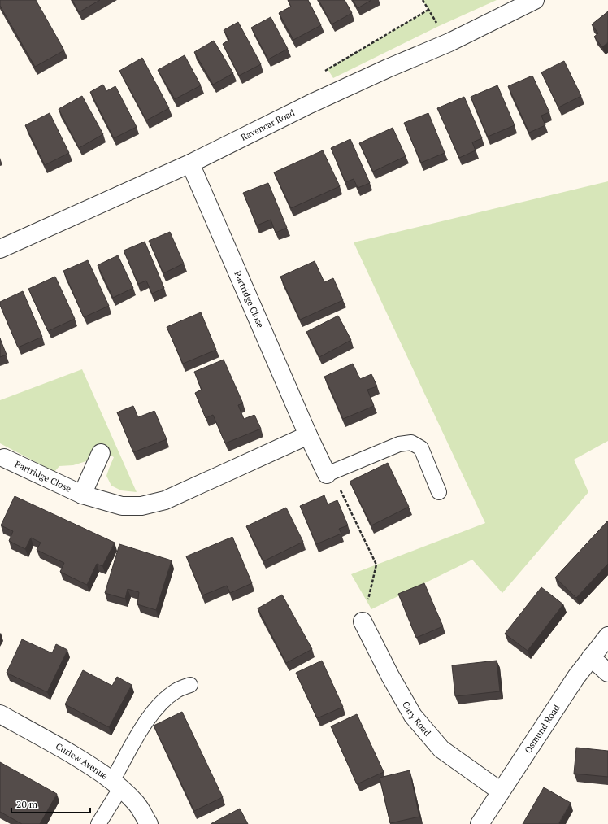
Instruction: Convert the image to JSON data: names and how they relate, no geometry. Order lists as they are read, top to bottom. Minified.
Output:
{"streets":{"street":["Ravencar Road","Partridge Close","Cary Road","Osmund Road","Curlew Avenue"]},"crossings":[["Ravencar Road","Partridge Close"],["Cary Road","Osmund Road"]],"scale_bar":"20 m"}
